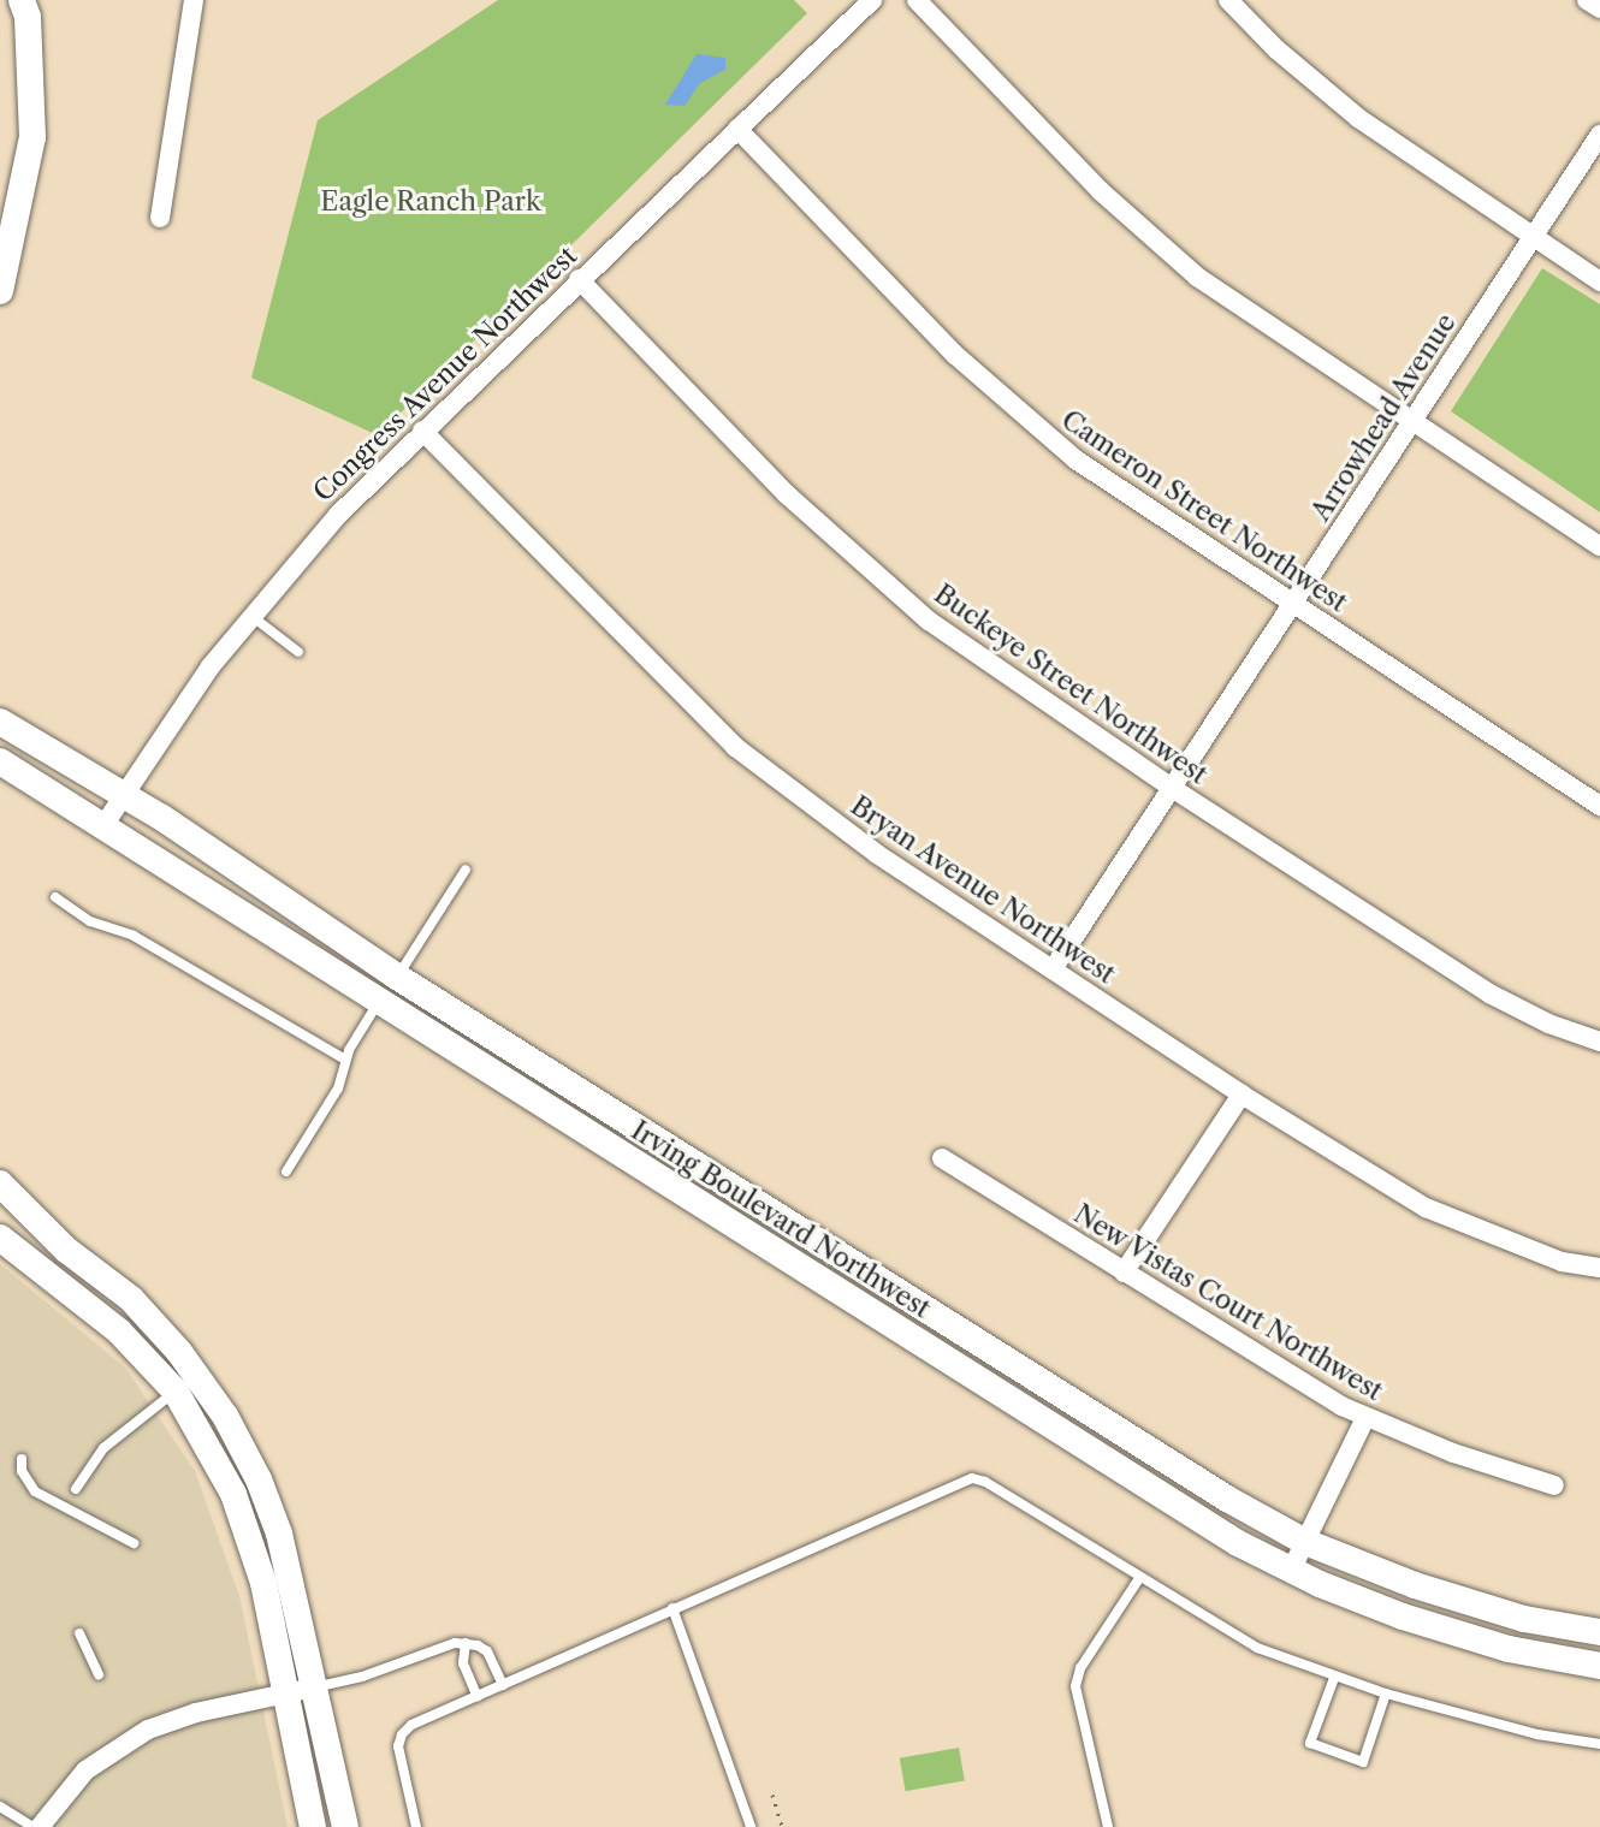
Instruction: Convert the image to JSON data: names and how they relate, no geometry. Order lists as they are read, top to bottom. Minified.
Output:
{"streets":{"street":["Congress Avenue Northwest","Arrowhead Avenue","Cameron Street Northwest","Buckeye Street Northwest","Bryan Avenue Northwest","Irving Boulevard Northwest","New Vistas Court Northwest"]},"crossings":[["Congress Avenue Northwest","Cameron Street Northwest"],["Congress Avenue Northwest","Buckeye Street Northwest"],["Congress Avenue Northwest","Bryan Avenue Northwest"],["Congress Avenue Northwest","Irving Boulevard Northwest"],["Arrowhead Avenue","Cameron Street Northwest"],["Arrowhead Avenue","Buckeye Street Northwest"],["Arrowhead Avenue","Bryan Avenue Northwest"]],"parks":["Eagle Ranch Park"]}
